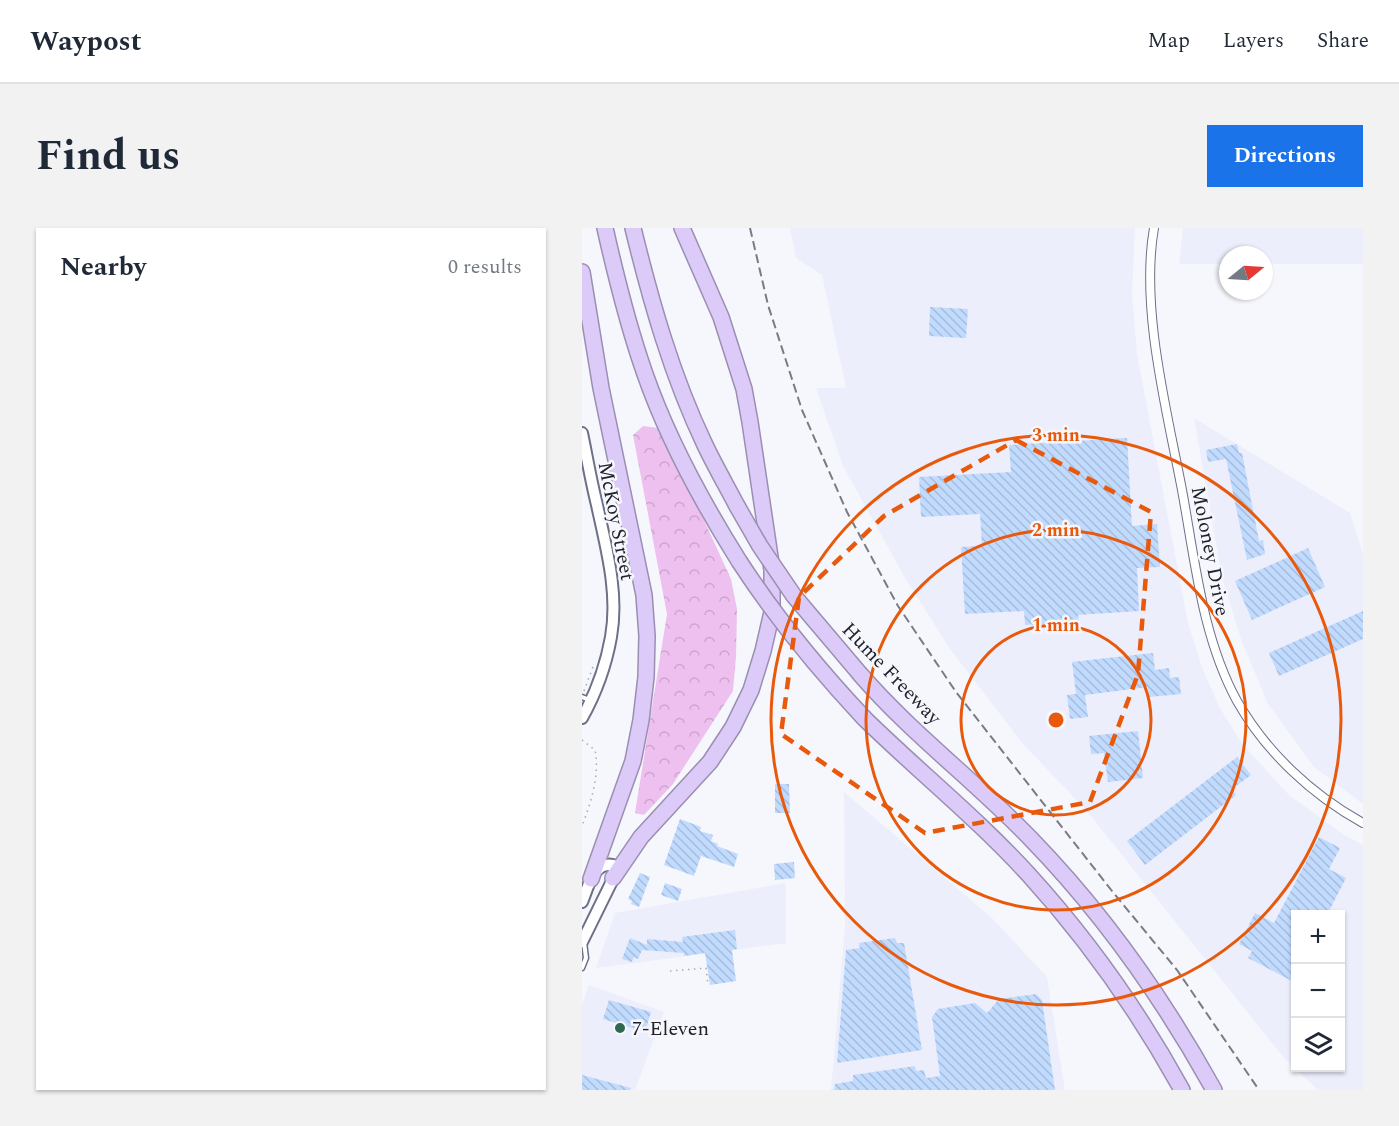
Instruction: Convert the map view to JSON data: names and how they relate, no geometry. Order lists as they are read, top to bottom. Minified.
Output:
{"streets":{"highway":["Hume Freeway"],"street":["McKoy Street","Moloney Drive"]},"places":["7-Eleven"],"north":"right","page":{"header":"Waypost","nav":["Map","Layers","Share"],"title":"Find us","buttons":"Directions","heading":["Nearby","0 results"],"map_buttons":["+","−"]},"rings":["3 min","2 min","1 min"]}
